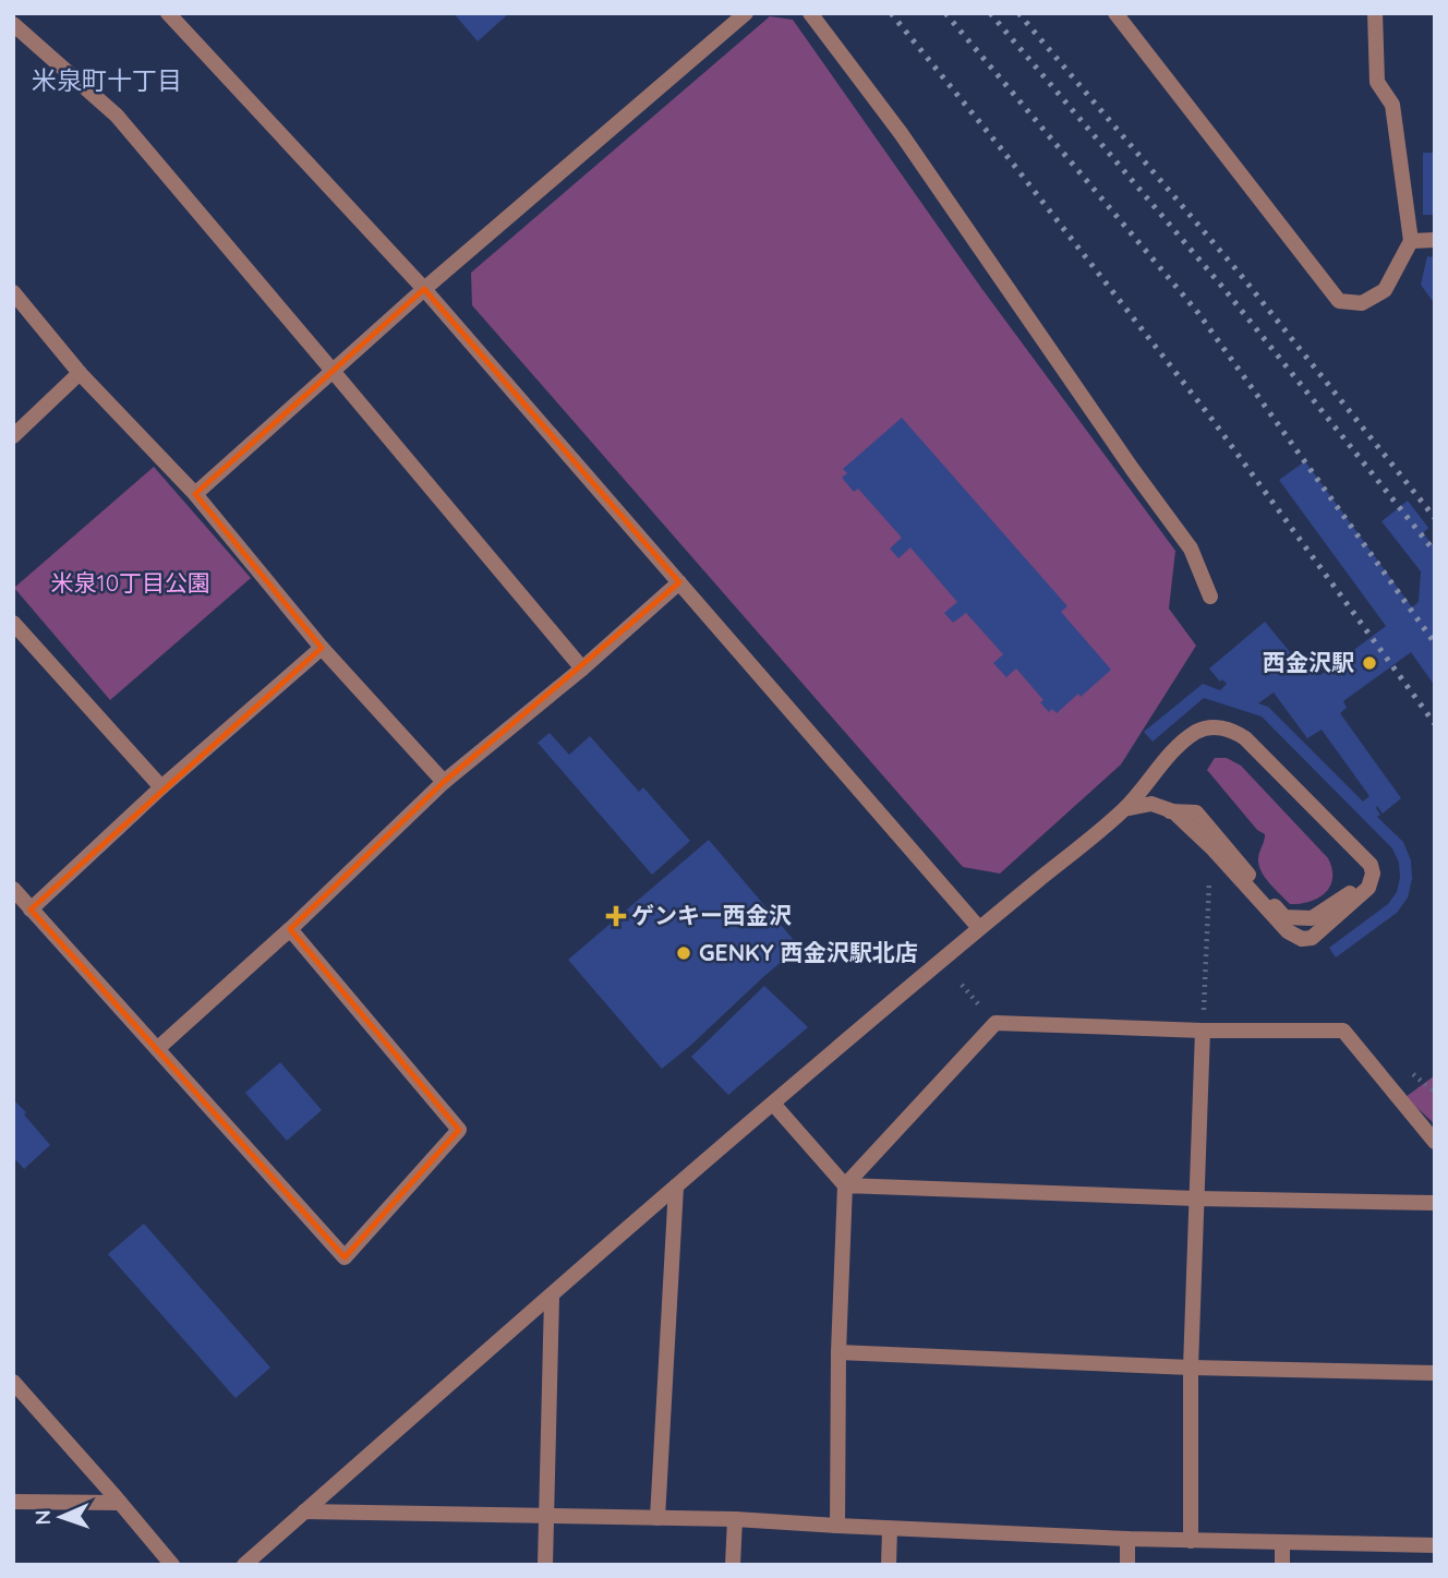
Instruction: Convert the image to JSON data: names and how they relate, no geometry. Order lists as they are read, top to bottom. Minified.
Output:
{"districts":["米泉町十丁目"],"parks":["米泉10丁目公園"],"places":{"other":["西金沢駅","GENKY 西金沢駅北店"],"health":["ゲンキー西金沢"]},"north":"left"}
